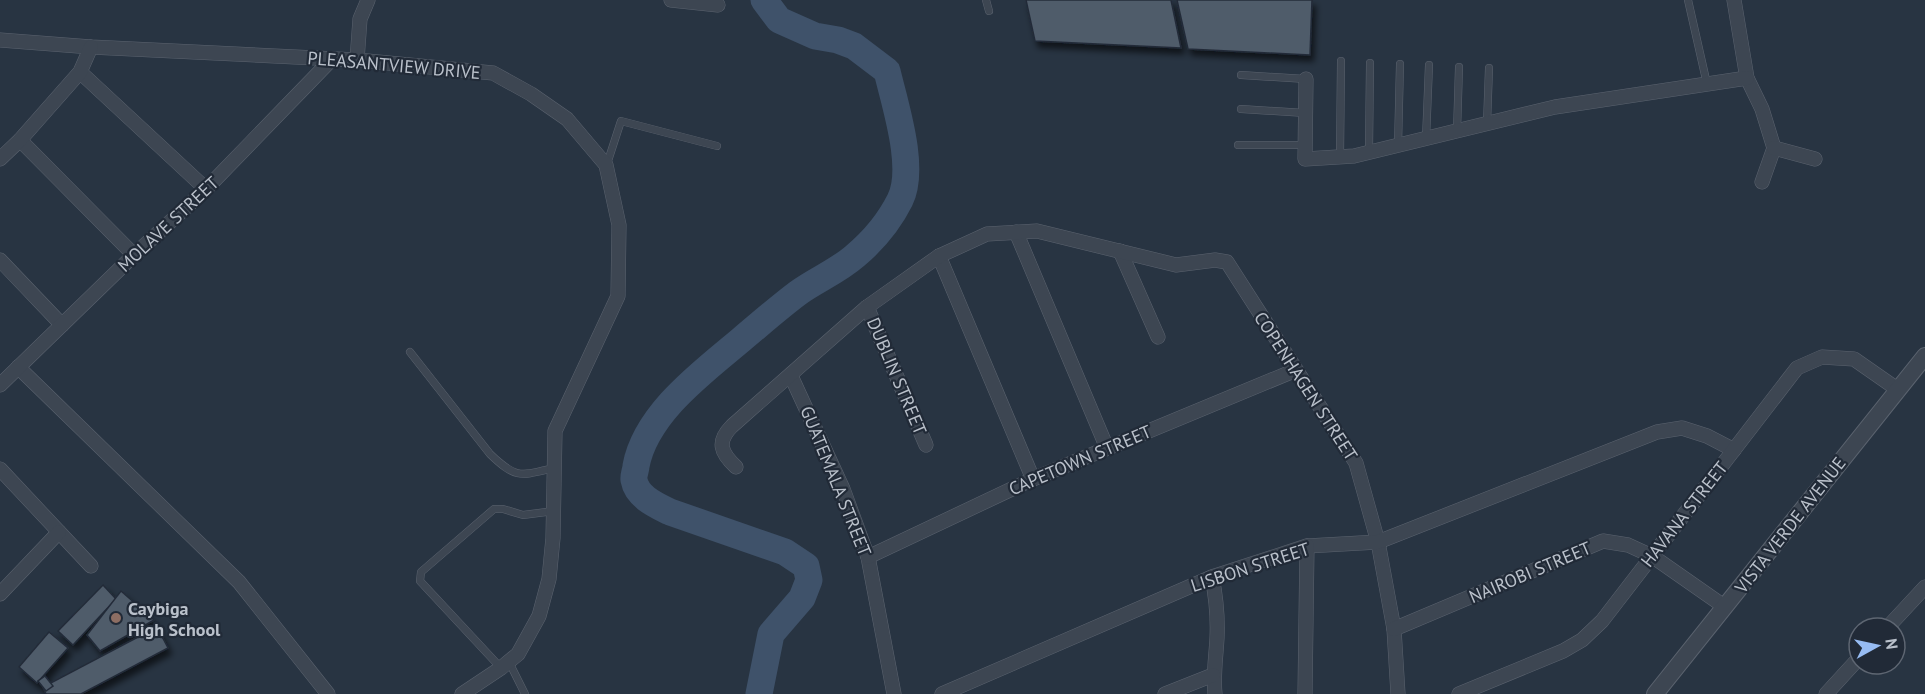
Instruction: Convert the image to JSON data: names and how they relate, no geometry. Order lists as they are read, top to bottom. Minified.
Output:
{"streets":{"street":["PLEASANTVIEW DRIVE","MOLAVE STREET","DUBLIN STREET","COPENHAGEN STREET","CAPETOWN STREET","GUATEMALA STREET","HAVANA STREET","VISTA VERDE AVENUE","LISBON STREET","NAIROBI STREET"]},"crossings":[["PLEASANTVIEW DRIVE","MOLAVE STREET"],["COPENHAGEN STREET","CAPETOWN STREET"],["COPENHAGEN STREET","LISBON STREET"],["COPENHAGEN STREET","NAIROBI STREET"],["CAPETOWN STREET","GUATEMALA STREET"],["HAVANA STREET","VISTA VERDE AVENUE"],["HAVANA STREET","LISBON STREET"],["HAVANA STREET","NAIROBI STREET"],["VISTA VERDE AVENUE","NAIROBI STREET"]],"places":["Caybiga High School"],"north":"right"}
